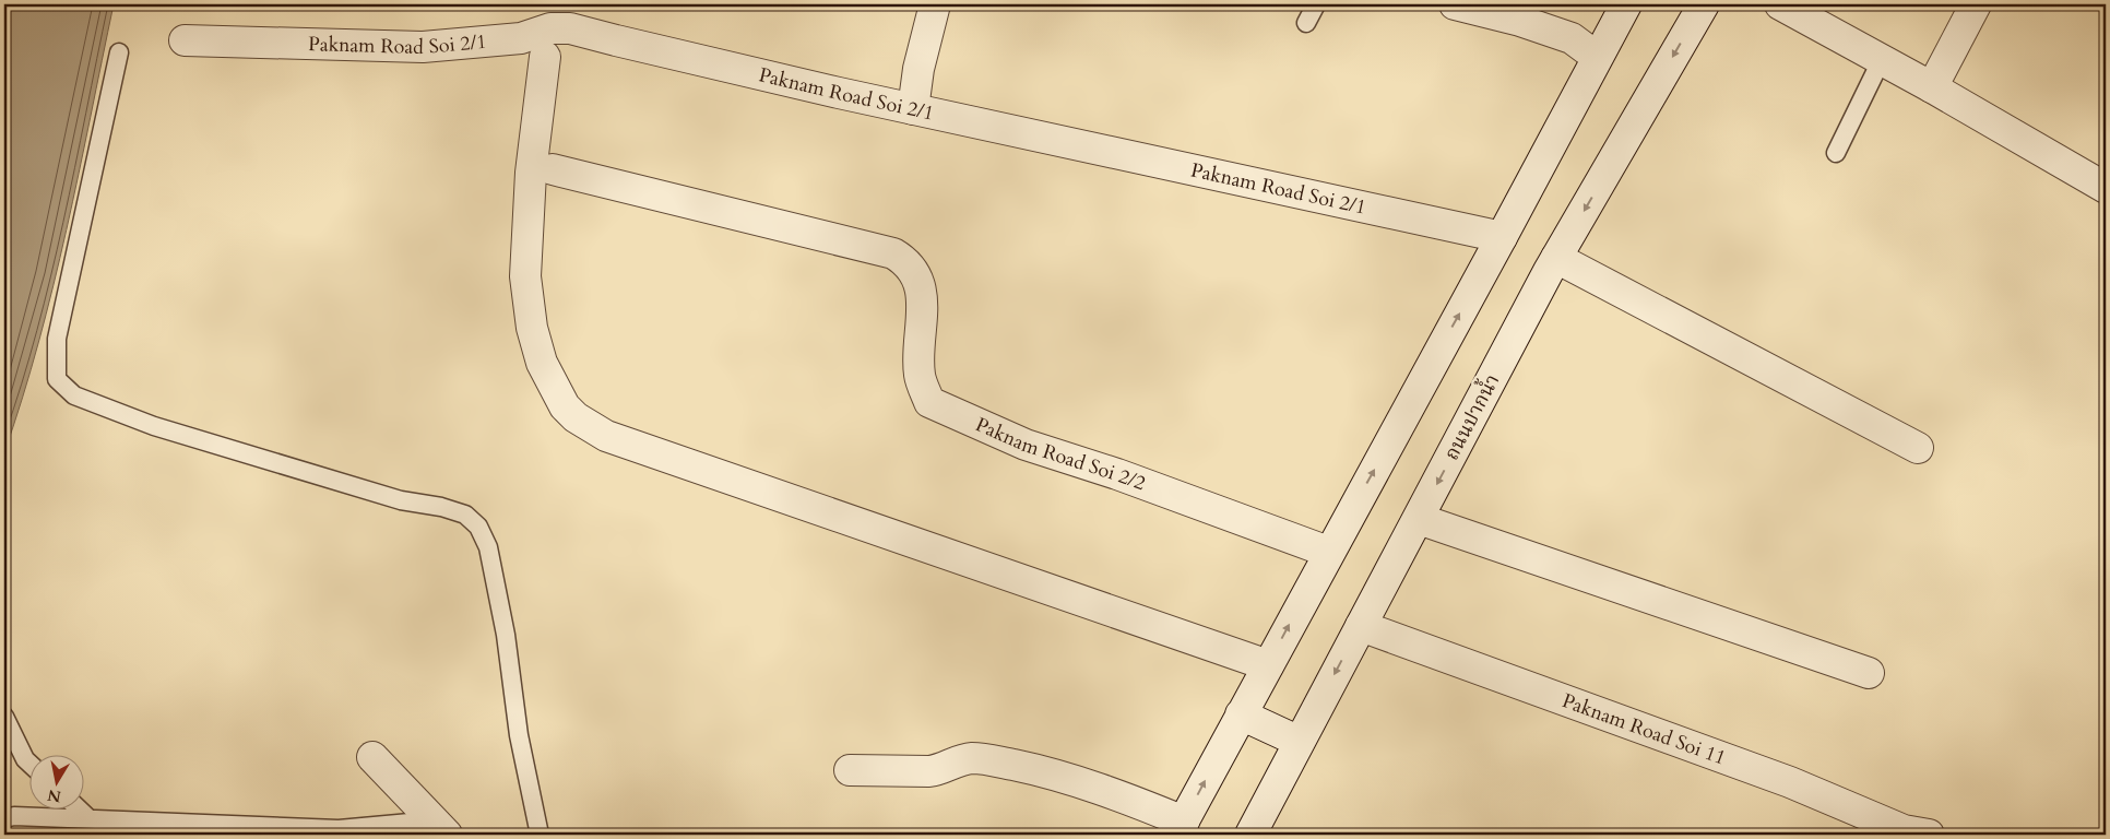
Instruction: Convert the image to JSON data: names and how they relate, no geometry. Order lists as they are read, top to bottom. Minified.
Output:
{"streets":{"street":["Paknam Road Soi 2/1","ถนนปากน้ำ","Paknam Road Soi 2/2","Paknam Road Soi 11"]},"crossings":[["ถนนปากน้ำ","Paknam Road Soi 11"]],"north":"bottom"}
